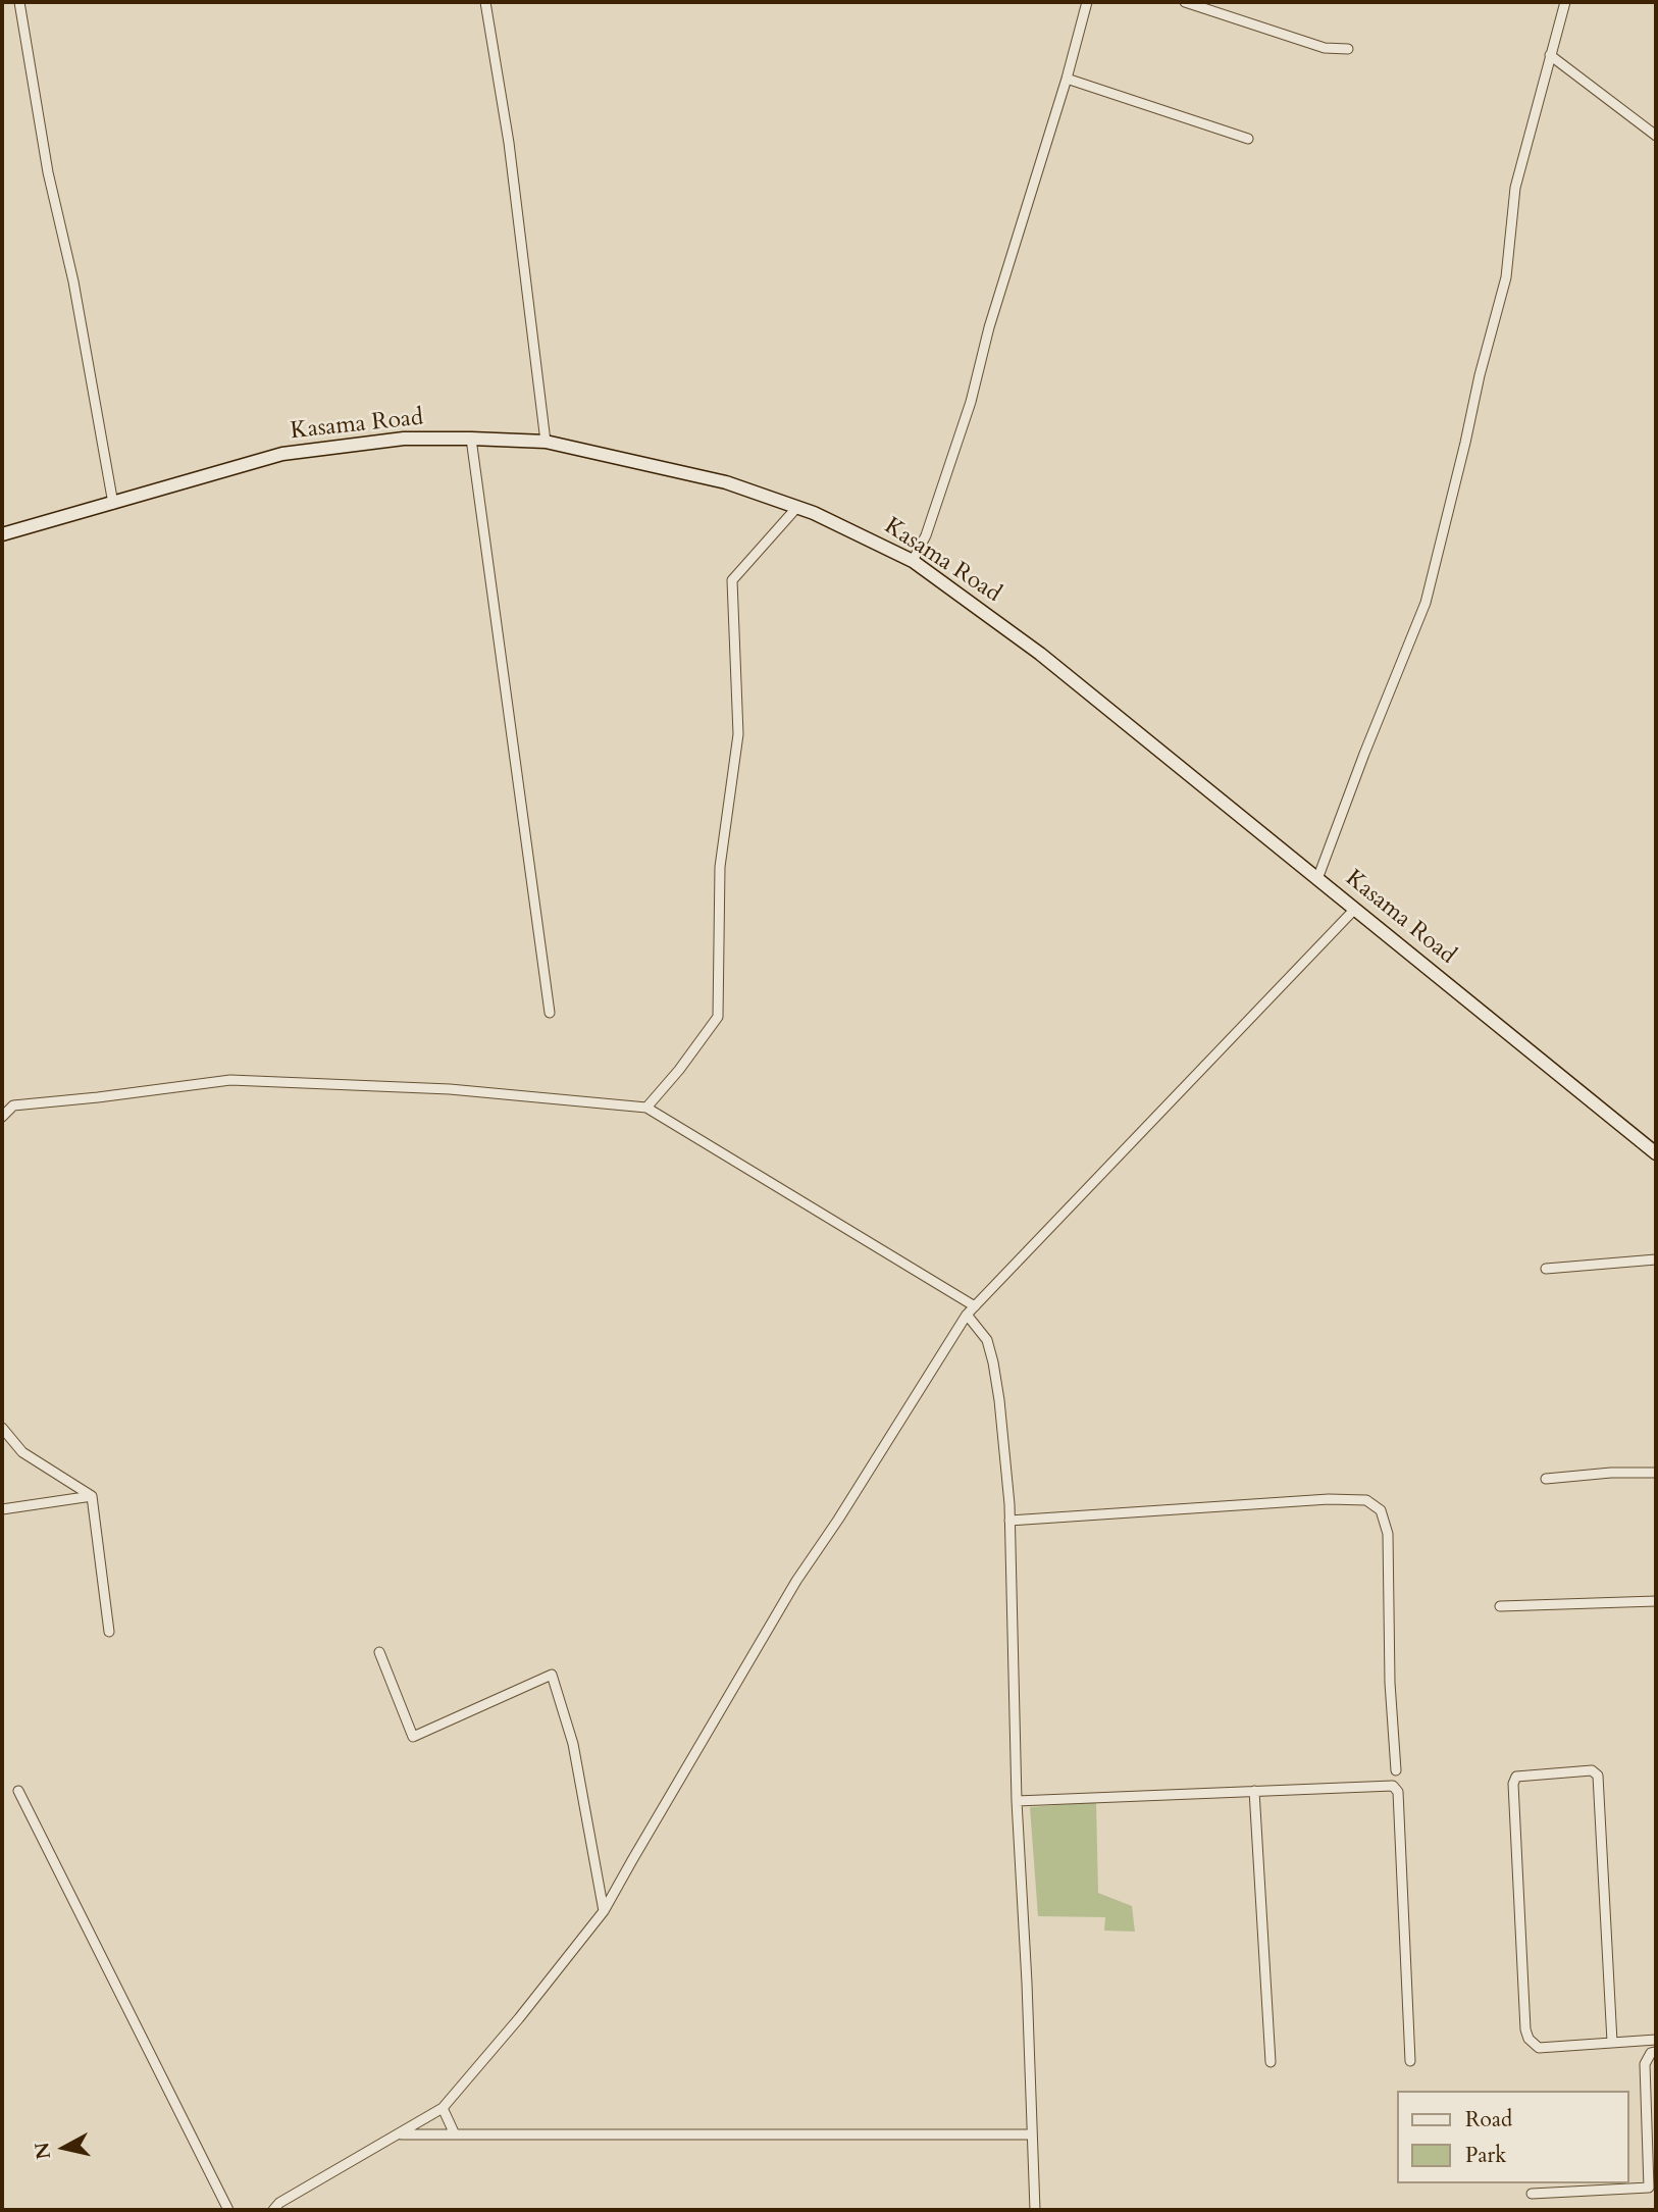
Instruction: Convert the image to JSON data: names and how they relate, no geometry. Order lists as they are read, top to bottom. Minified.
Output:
{"streets":{"street":["Kasama Road"]},"legend":["Road","Park"],"north":"left"}
